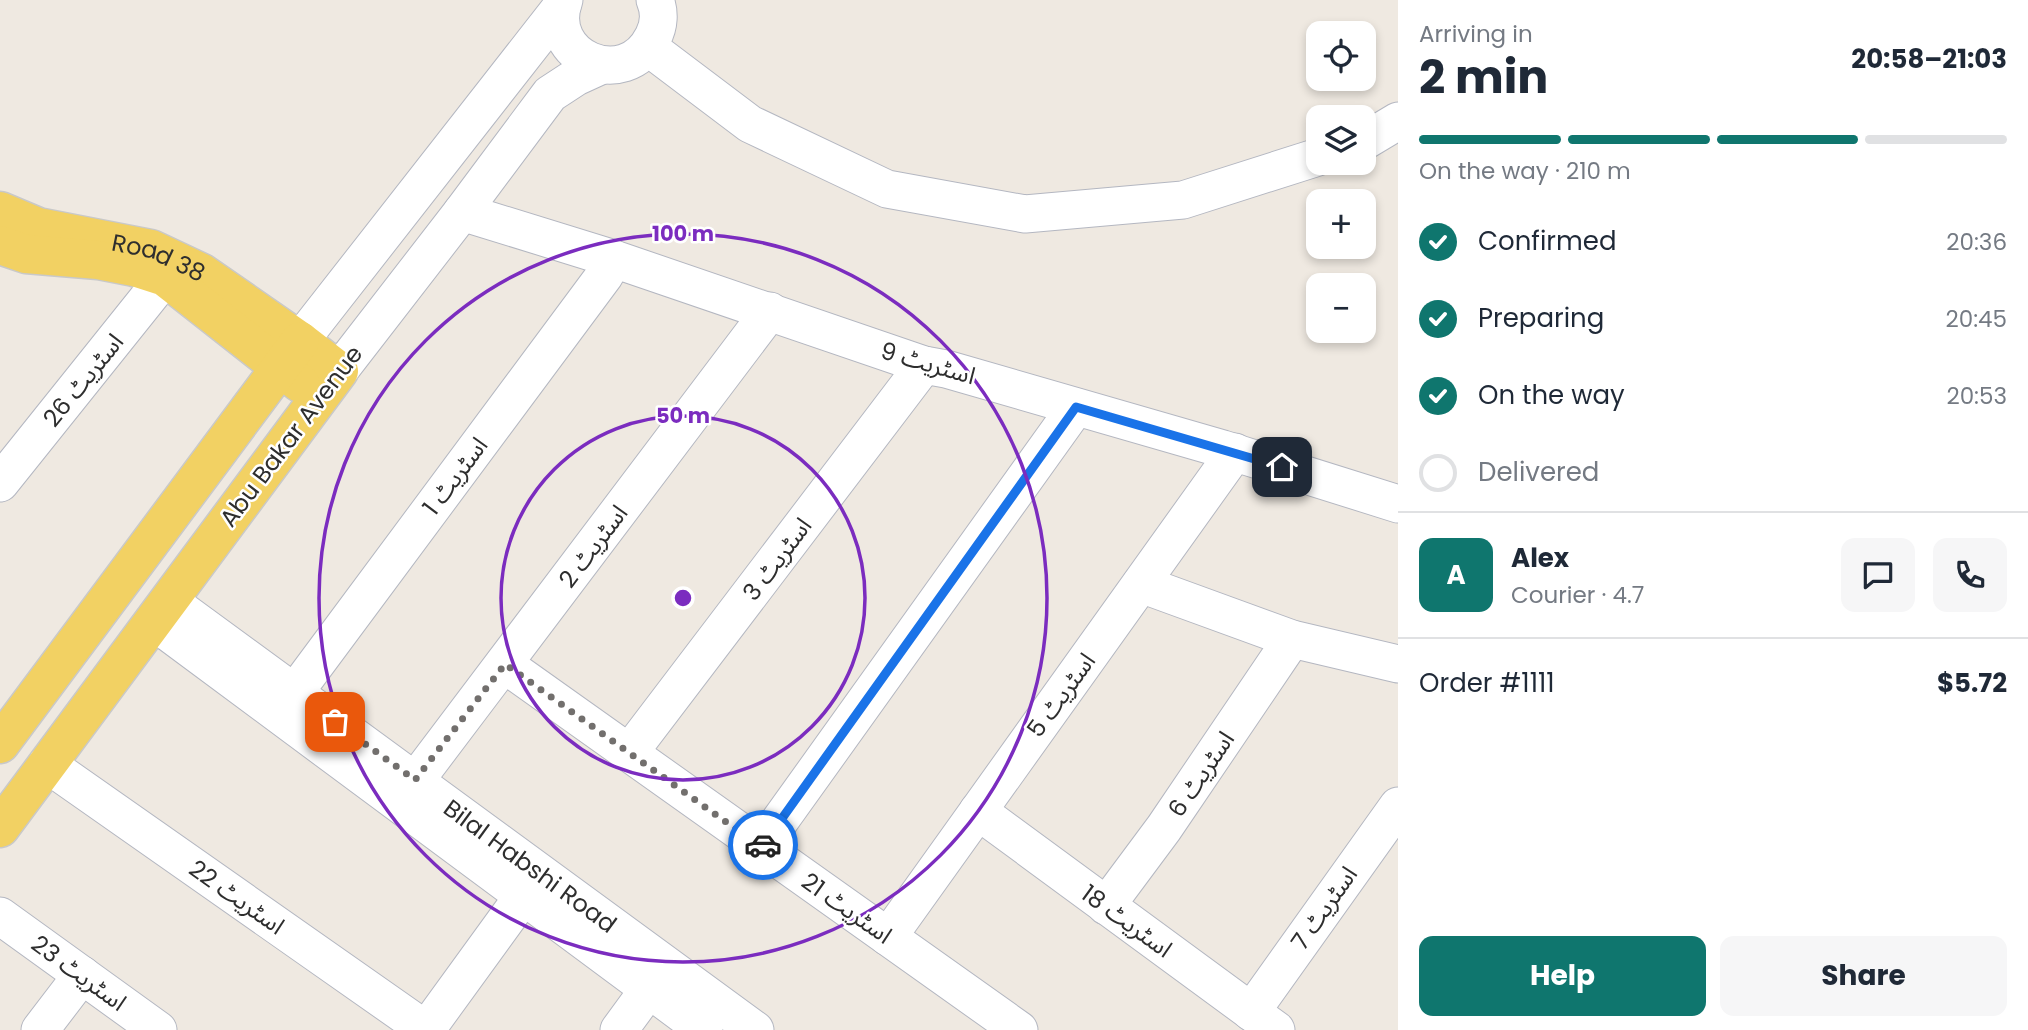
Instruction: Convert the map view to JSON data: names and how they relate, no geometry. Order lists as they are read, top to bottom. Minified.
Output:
{"streets":{"main road":["Road 38","Abu Bakar Avenue"],"street":["اسٹریٹ 9","اسٹریٹ 26","اسٹریٹ 1","اسٹریٹ 2","اسٹریٹ 3","اسٹریٹ 5","اسٹریٹ 6","Bilal Habshi Road","اسٹریٹ 22","اسٹریٹ 21","اسٹریٹ 7","اسٹریٹ 18","اسٹریٹ 23"]},"crossings":[["Road 38","اسٹریٹ 26"],["Road 38","Abu Bakar Avenue"],["اسٹریٹ 9","Abu Bakar Avenue"],["اسٹریٹ 9","اسٹریٹ 1"],["اسٹریٹ 9","اسٹریٹ 2"],["اسٹریٹ 9","اسٹریٹ 3"],["اسٹریٹ 9","اسٹریٹ 5"],["Abu Bakar Avenue","Bilal Habshi Road"],["Abu Bakar Avenue","اسٹریٹ 22"],["اسٹریٹ 1","Bilal Habshi Road"],["اسٹریٹ 2","Bilal Habshi Road"],["اسٹریٹ 2","اسٹریٹ 21"],["اسٹریٹ 3","اسٹریٹ 21"],["اسٹریٹ 5","اسٹریٹ 21"],["اسٹریٹ 5","اسٹریٹ 18"],["اسٹریٹ 6","اسٹریٹ 18"],["اسٹریٹ 7","اسٹریٹ 18"]],"page":{"heading":["2 min","Arriving in","20:58–21:03"],"panel":["Alex","Courier · 4.7","Order #1111","$5.72"],"map_buttons":["+","−"],"bar":"On the way · 210 m","list":[["Confirmed","20:36"],["Preparing","20:45"],["On the way","20:53"],"Delivered"],"round":"A","buttons":["Help","Share"]},"rings":["100 m","50 m"]}
